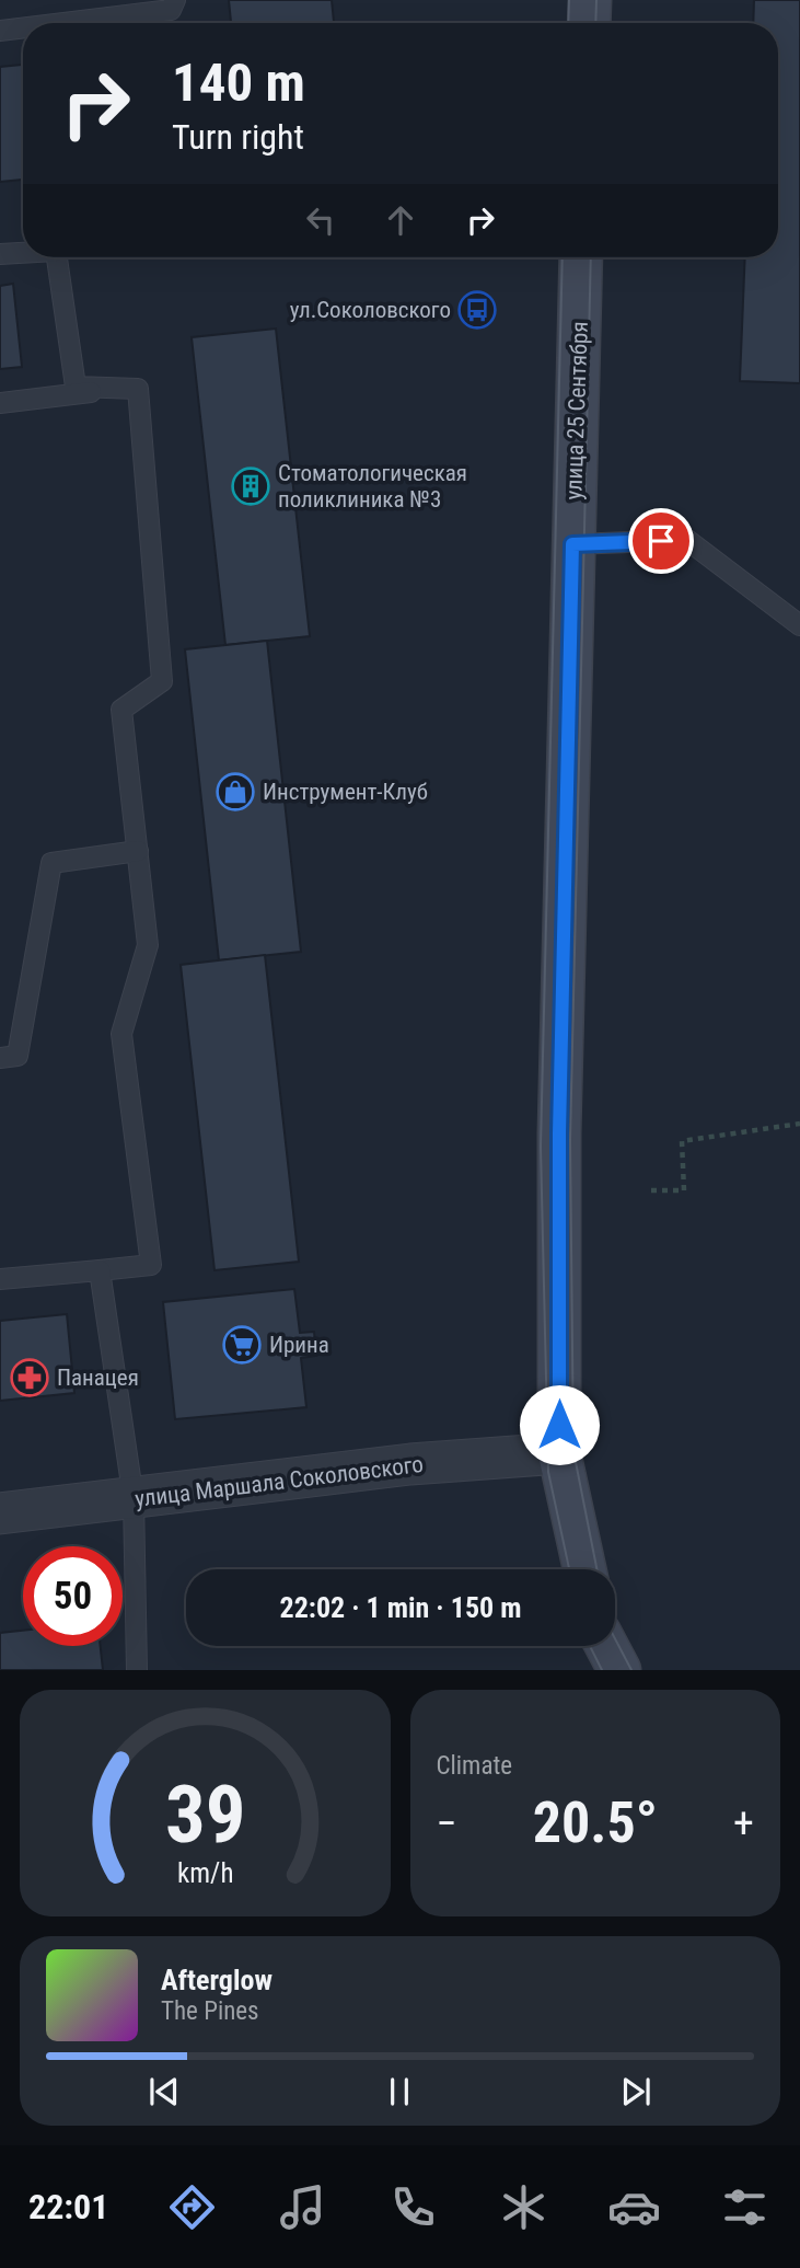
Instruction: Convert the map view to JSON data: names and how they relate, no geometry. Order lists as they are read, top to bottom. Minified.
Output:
{"streets":{"main road":["улица 25 Сентября"],"street":["улица Маршала Соколовского"]},"crossings":[["улица 25 Сентября","улица Маршала Соколовского"]],"places":{"bus stop":["ул.Соколовского"],"building":["Стоматологическая поликлиника №3"],"shop":["Инструмент-Клуб"],"supermarket":["Ирина"],"pharmacy":["Панацея"]},"page":{"turn":["140 m","Turn right"],"limit":"50","trip":"22:02 · 1 min · 150 m","tile":"Climate","heat":["−","20.5°","+"],"song":["Afterglow","The Pines"],"tabs":"22:01","gauge":["39","km/h"]}}
